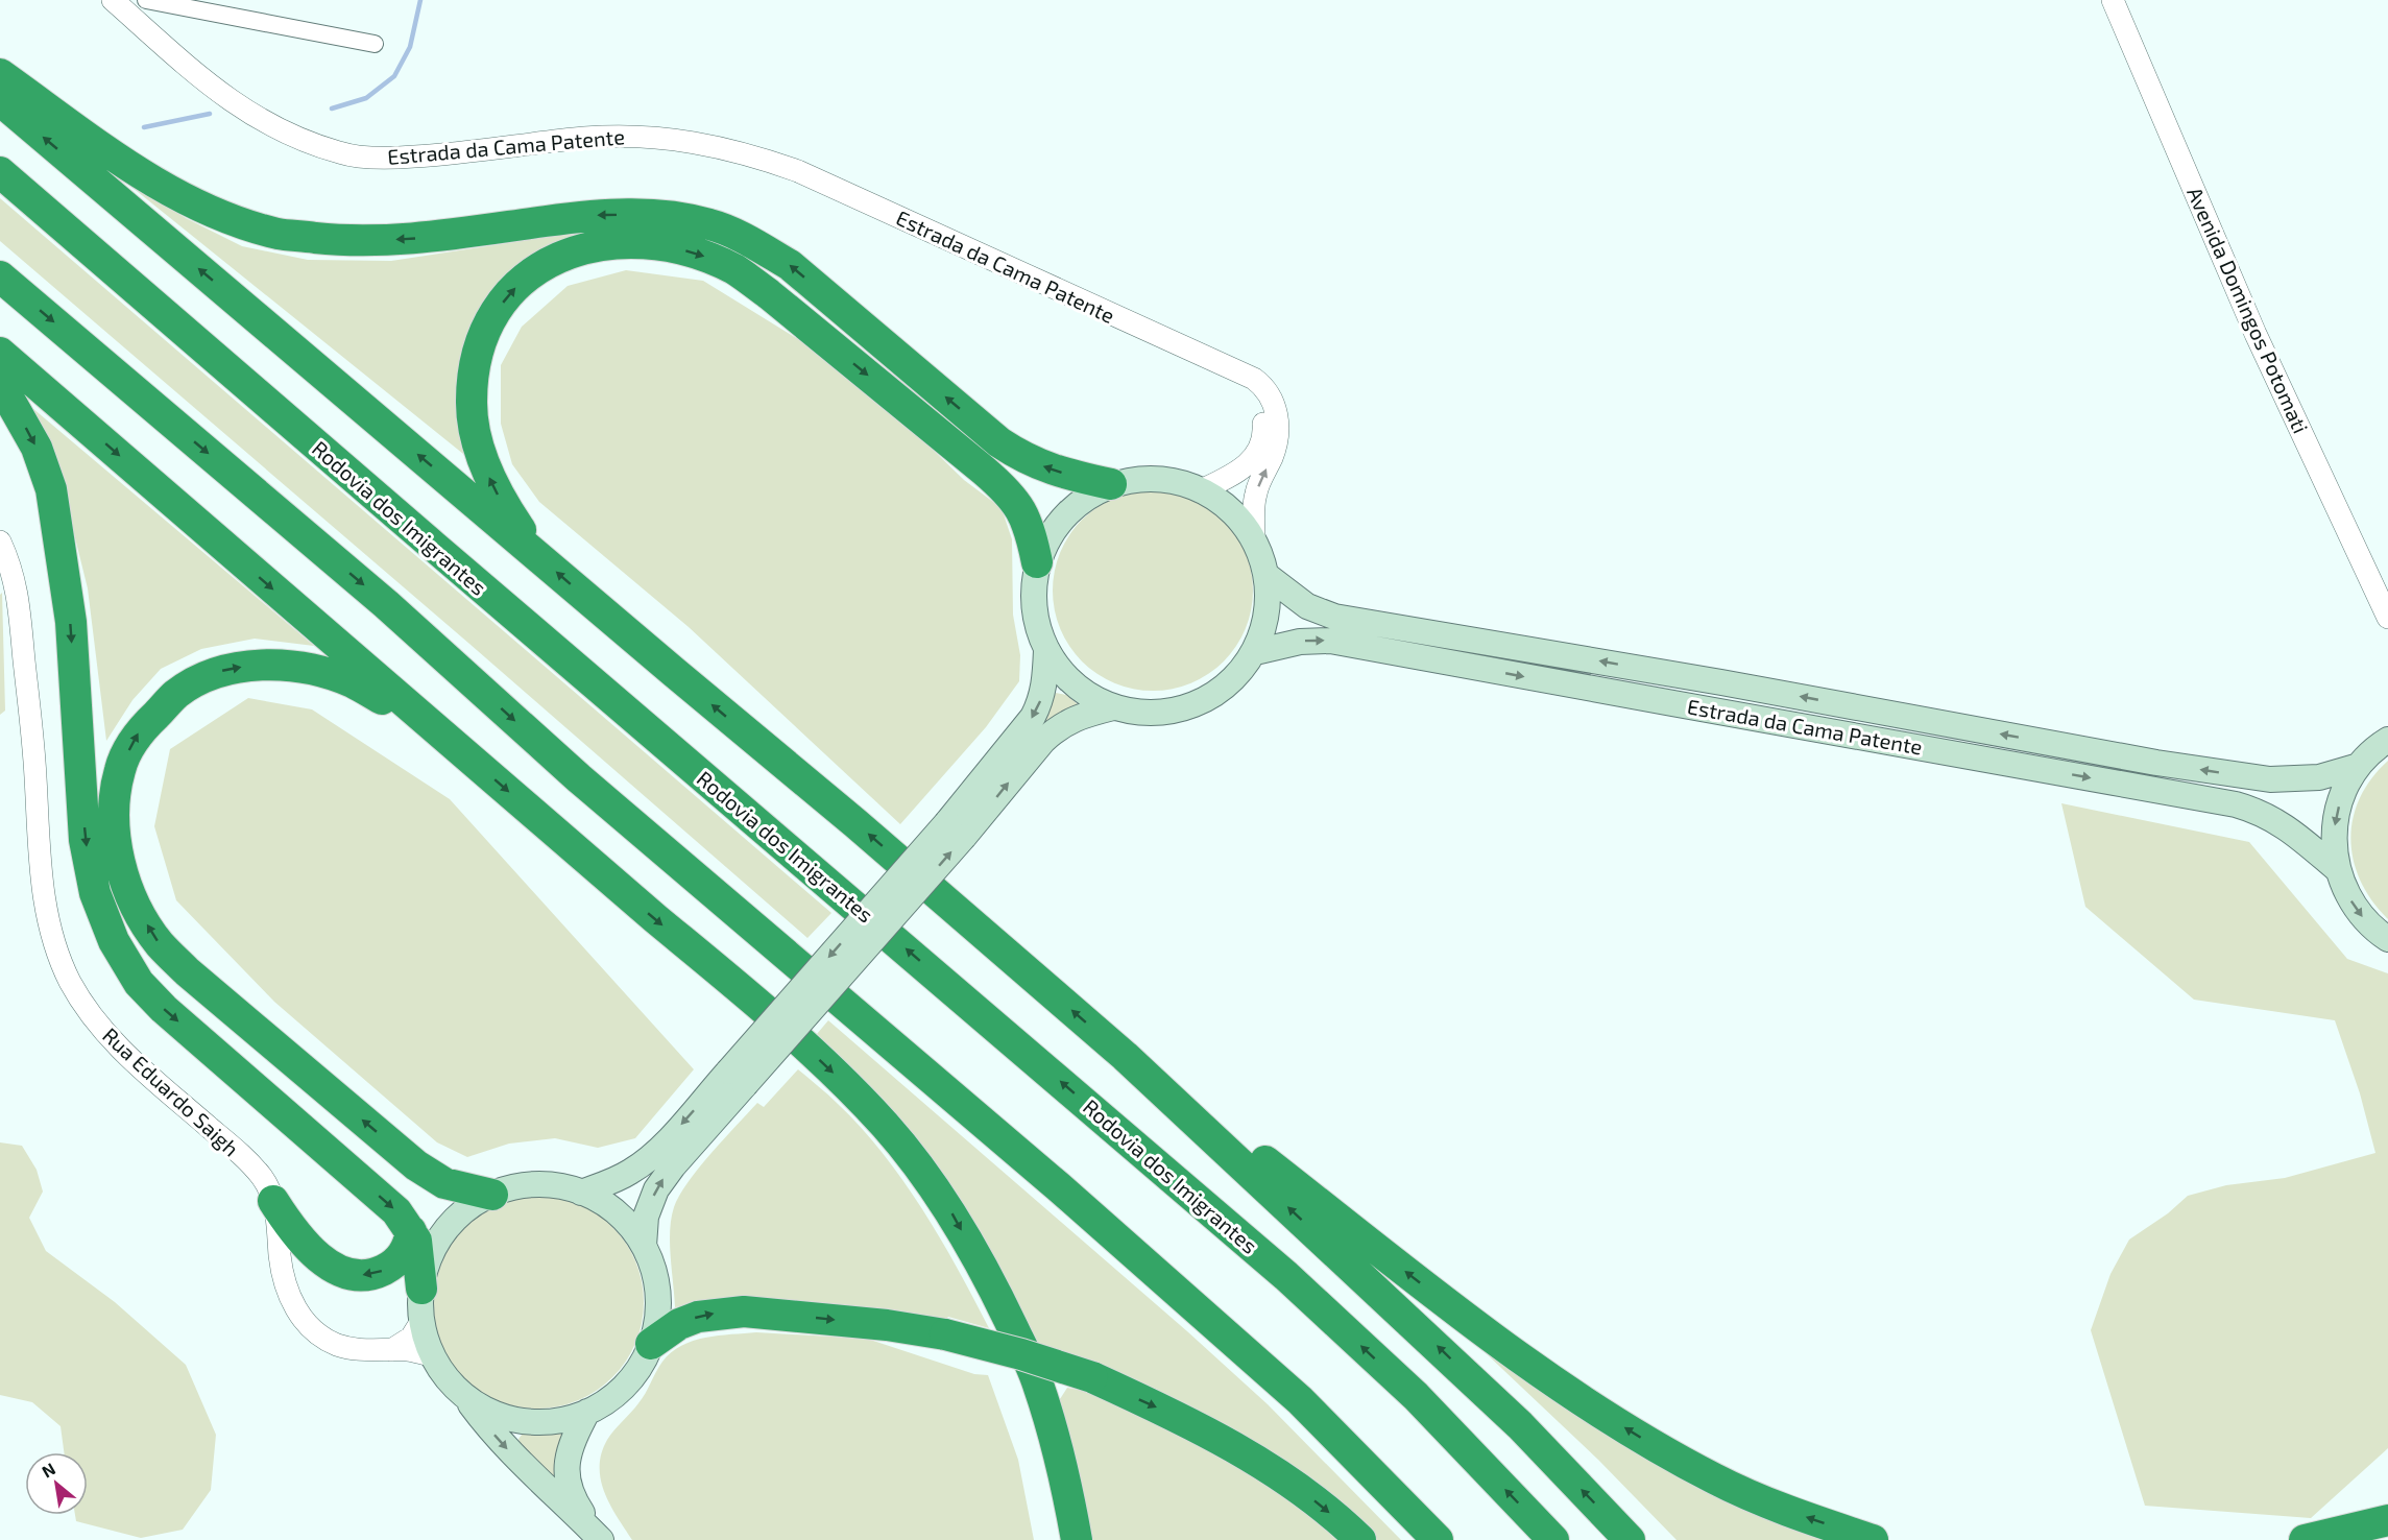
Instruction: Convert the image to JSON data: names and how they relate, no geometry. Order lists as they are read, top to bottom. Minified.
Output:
{"streets":{"highway":["Rodovia dos Imigrantes"],"main road":["Estrada da Cama Patente"],"street":["Avenida Domingos Potomati","Rua Eduardo Saigh"]},"north":"top left"}
